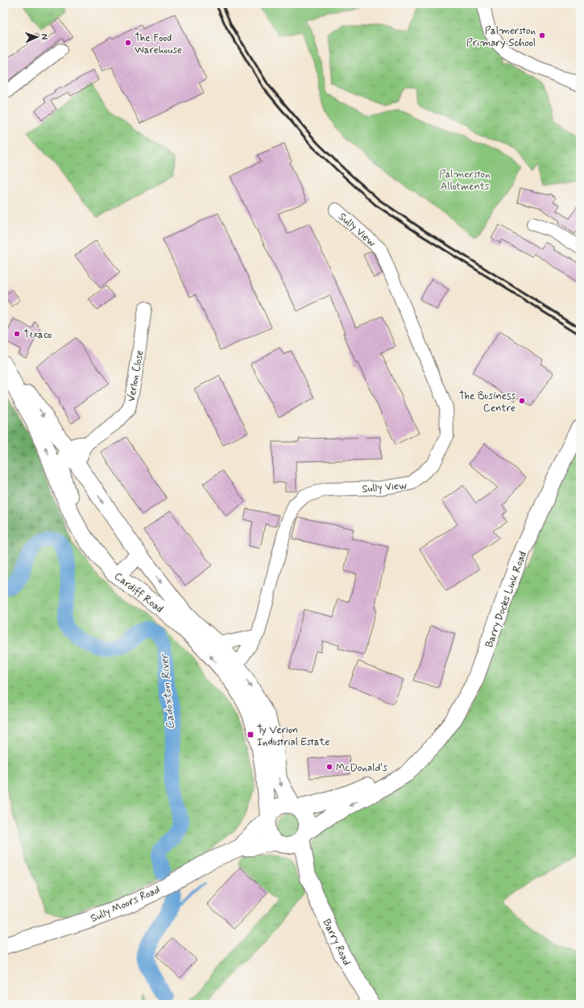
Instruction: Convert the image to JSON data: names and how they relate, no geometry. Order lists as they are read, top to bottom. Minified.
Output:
{"streets":{"main road":["Cardiff Road","Barry Docks Link Road","Sully Moors Road","Barry Road"],"street":["Sully View","Verlon Close"]},"crossings":[["Sully View","Cardiff Road"],["Verlon Close","Cardiff Road"],["Cardiff Road","Barry Docks Link Road"],["Cardiff Road","Sully Moors Road"],["Cardiff Road","Barry Road"],["Barry Docks Link Road","Sully Moors Road"],["Barry Docks Link Road","Barry Road"],["Sully Moors Road","Barry Road"]],"water":["Cadoxton River"],"parks":["Palmerston Allotments"],"places":{"other":["Palmerston Primary School","The Food Warehouse","Texaco","The Business Centre","McDonald's"],"transit":["Ty Verion Industrial Estate"]},"north":"right"}
